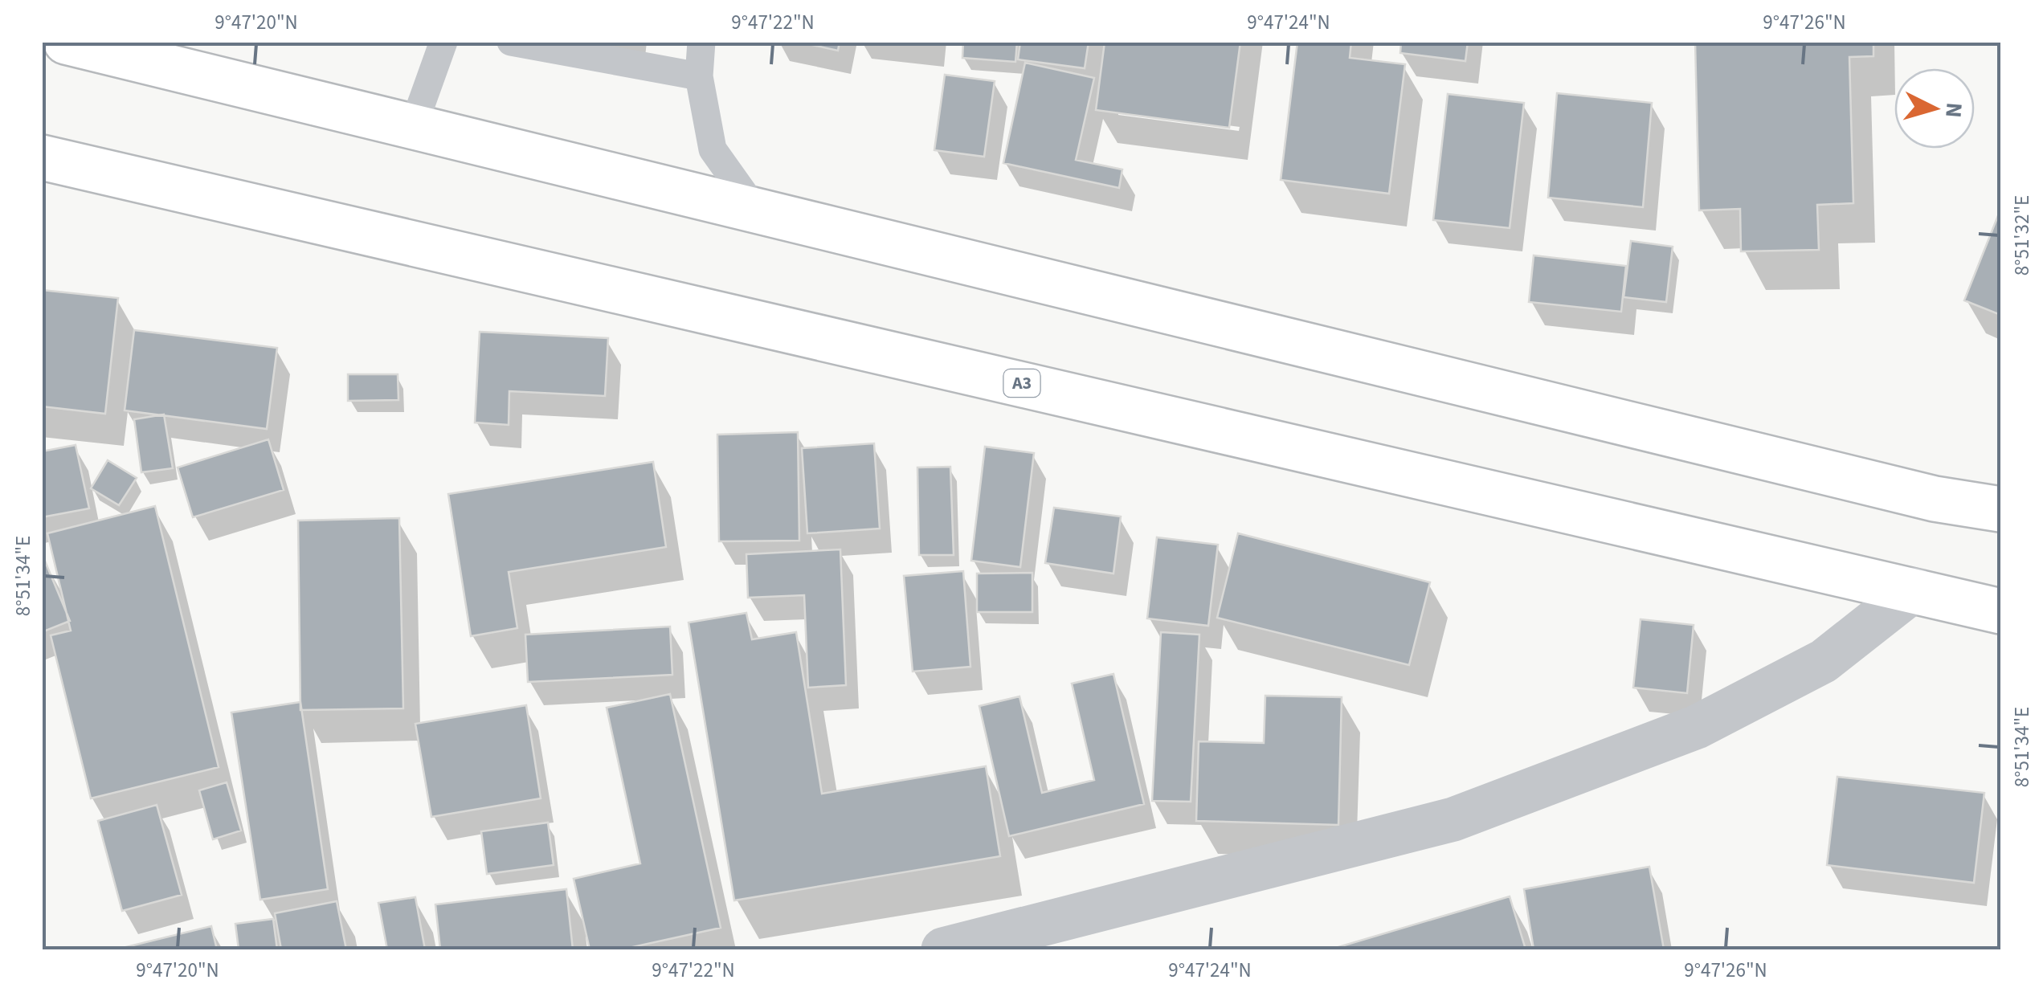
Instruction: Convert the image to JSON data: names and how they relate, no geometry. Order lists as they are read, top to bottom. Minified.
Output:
{"streets":{"highway":["A3"]},"north":"right","coordinates":["9°47'20\"N","9°47'22\"N","9°47'24\"N","9°47'26\"N","8°51'32\"E","8°51'34\"E"]}
